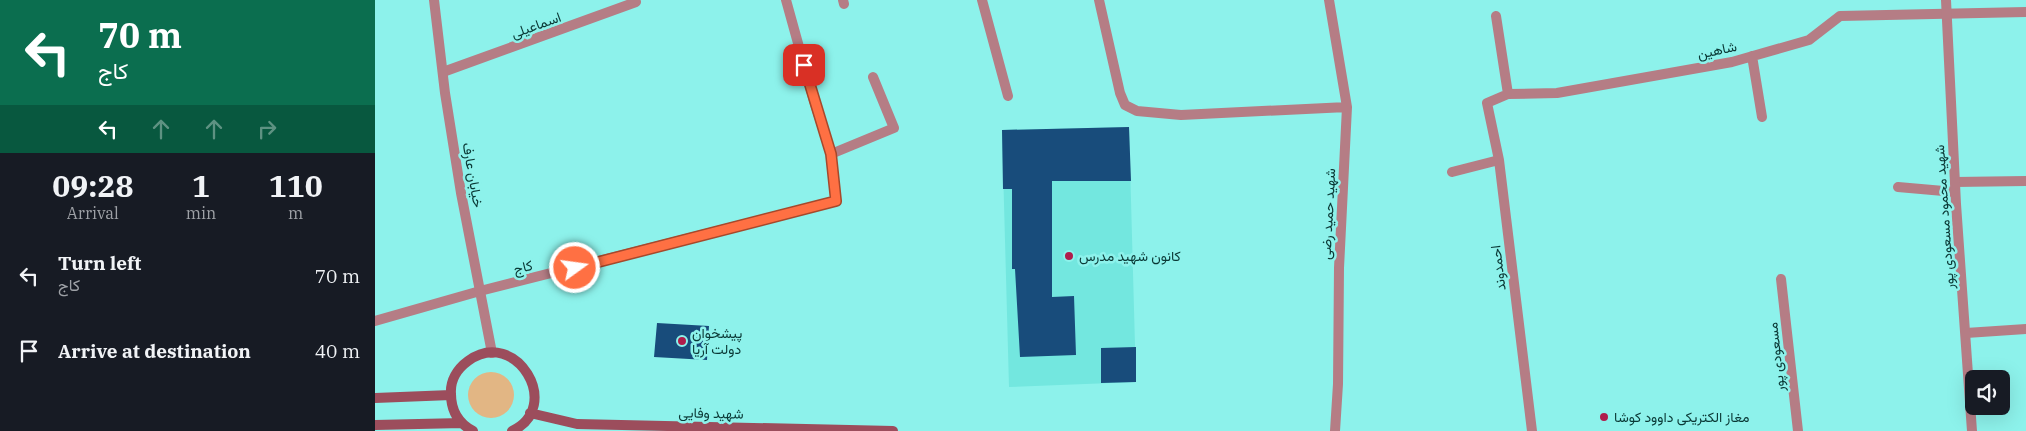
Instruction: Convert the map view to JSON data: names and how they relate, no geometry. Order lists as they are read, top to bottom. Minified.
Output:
{"streets":{"main road":["شهید وفایی"],"street":["اسماعیلی","شاهین","خیابان عارف","شهید حمید رضی","شهید محمود مسعودی پور","کاج","احمدوند","مسعودی پور"]},"crossings":[["اسماعیلی","خیابان عارف"],["شاهین","شهید محمود مسعودی پور"],["شاهین","احمدوند"],["خیابان عارف","کاج"]],"places":["کانون شهید مدرس","پیشخوان دولت آریا","مغاز الکتریکی داوود کوشا"],"page":{"turn":["70 m","کاج"],"eta":["09:28","Arrival","1","min","110","m"],"list":[{"name":"Turn left","note":"کاج","value":"70 m"},{"name":"Arrive at destination","value":"40 m"}]}}
